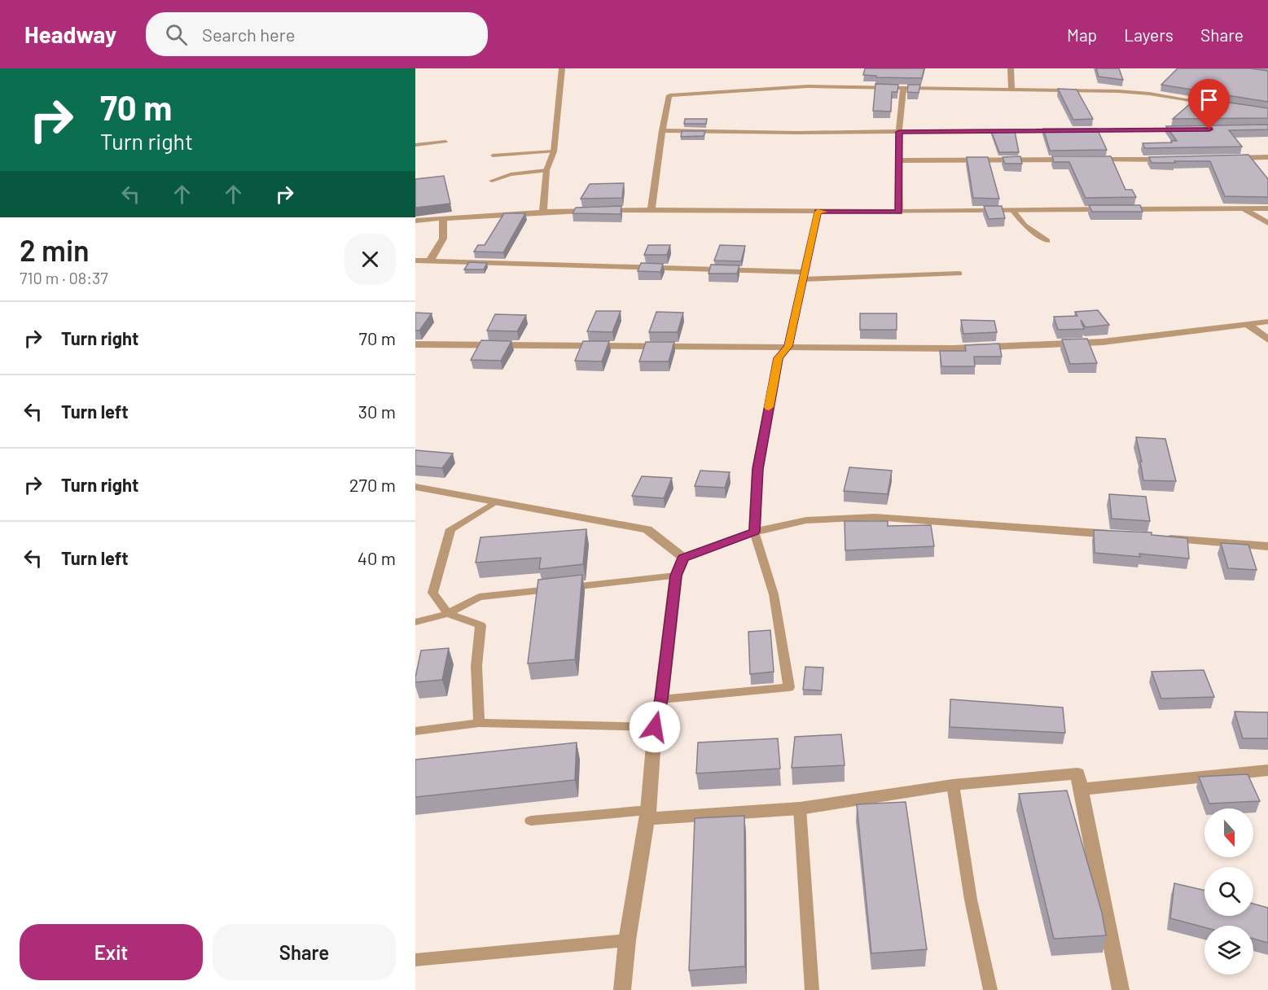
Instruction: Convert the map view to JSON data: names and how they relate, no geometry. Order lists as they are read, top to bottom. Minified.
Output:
{"north":"bottom","page":{"header":"Headway","search":"Search here","nav":["Map","Layers","Share"],"turn":["70 m","Turn right"],"heading":["2 min","710 m · 08:37"],"list":[{"name":"Turn right","value":"70 m"},{"name":"Turn left","value":"30 m"},{"name":"Turn right","value":"270 m"},{"name":"Turn left","value":"40 m"}],"buttons":["Exit","Share"]}}
